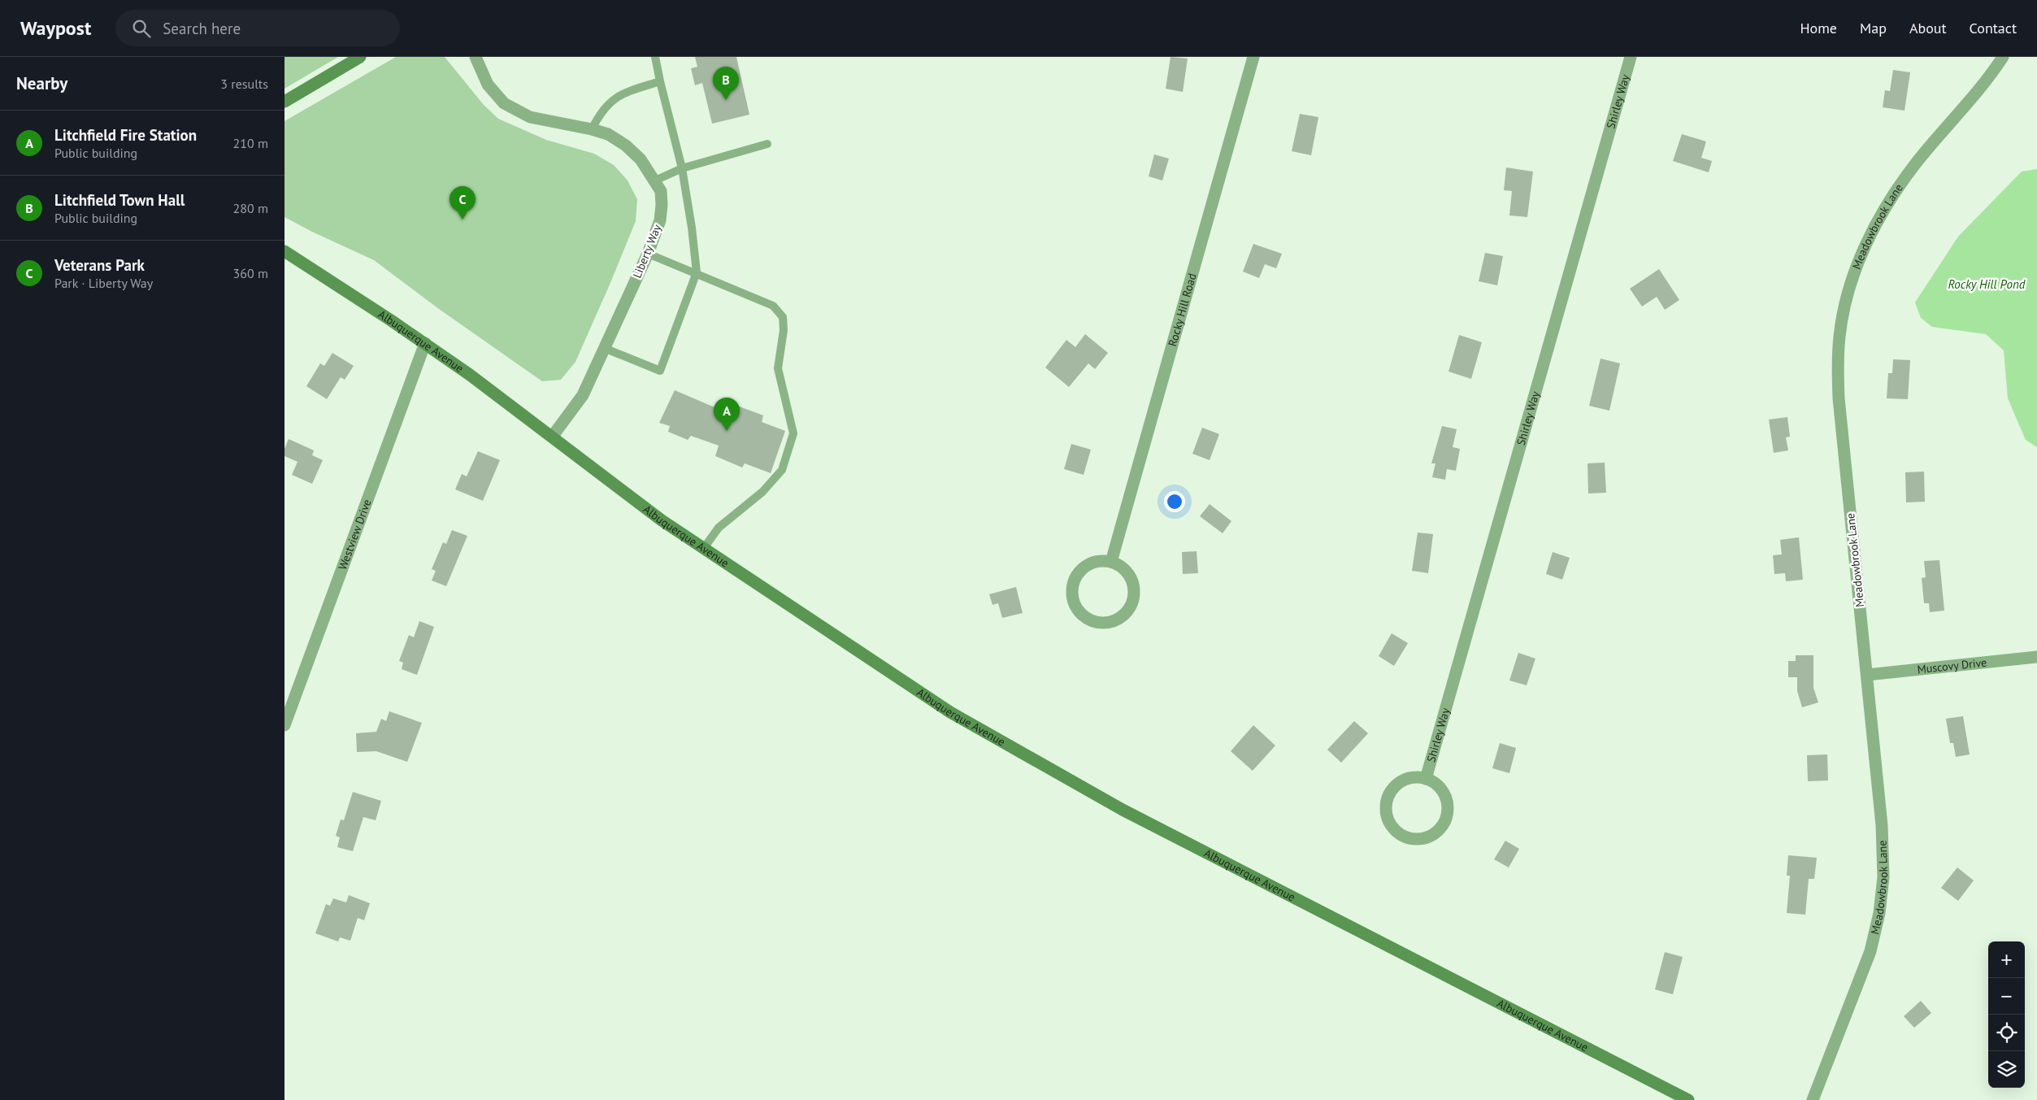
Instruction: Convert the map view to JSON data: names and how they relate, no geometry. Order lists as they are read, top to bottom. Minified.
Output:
{"streets":{"street":["Shirley Way","Meadowbrook Lane","Liberty Way","Rocky Hill Road","Albuquerque Avenue","Westview Drive","Muscovy Drive"]},"crossings":[["Meadowbrook Lane","Muscovy Drive"],["Liberty Way","Albuquerque Avenue"],["Albuquerque Avenue","Westview Drive"]],"water":["Rocky Hill Pond"],"page":{"header":"Waypost","search":"Search here","nav":["Home","Map","About","Contact"],"heading":["Nearby","3 results"],"pins":["B","C","A"],"list":[{"mark":"A","name":"Litchfield Fire Station","note":"Public building","value":"210 m"},{"mark":"B","name":"Litchfield Town Hall","note":"Public building","value":"280 m"},{"mark":"C","name":"Veterans Park","note":"Park · Liberty Way","value":"360 m"}],"map_buttons":["+","−"]}}
